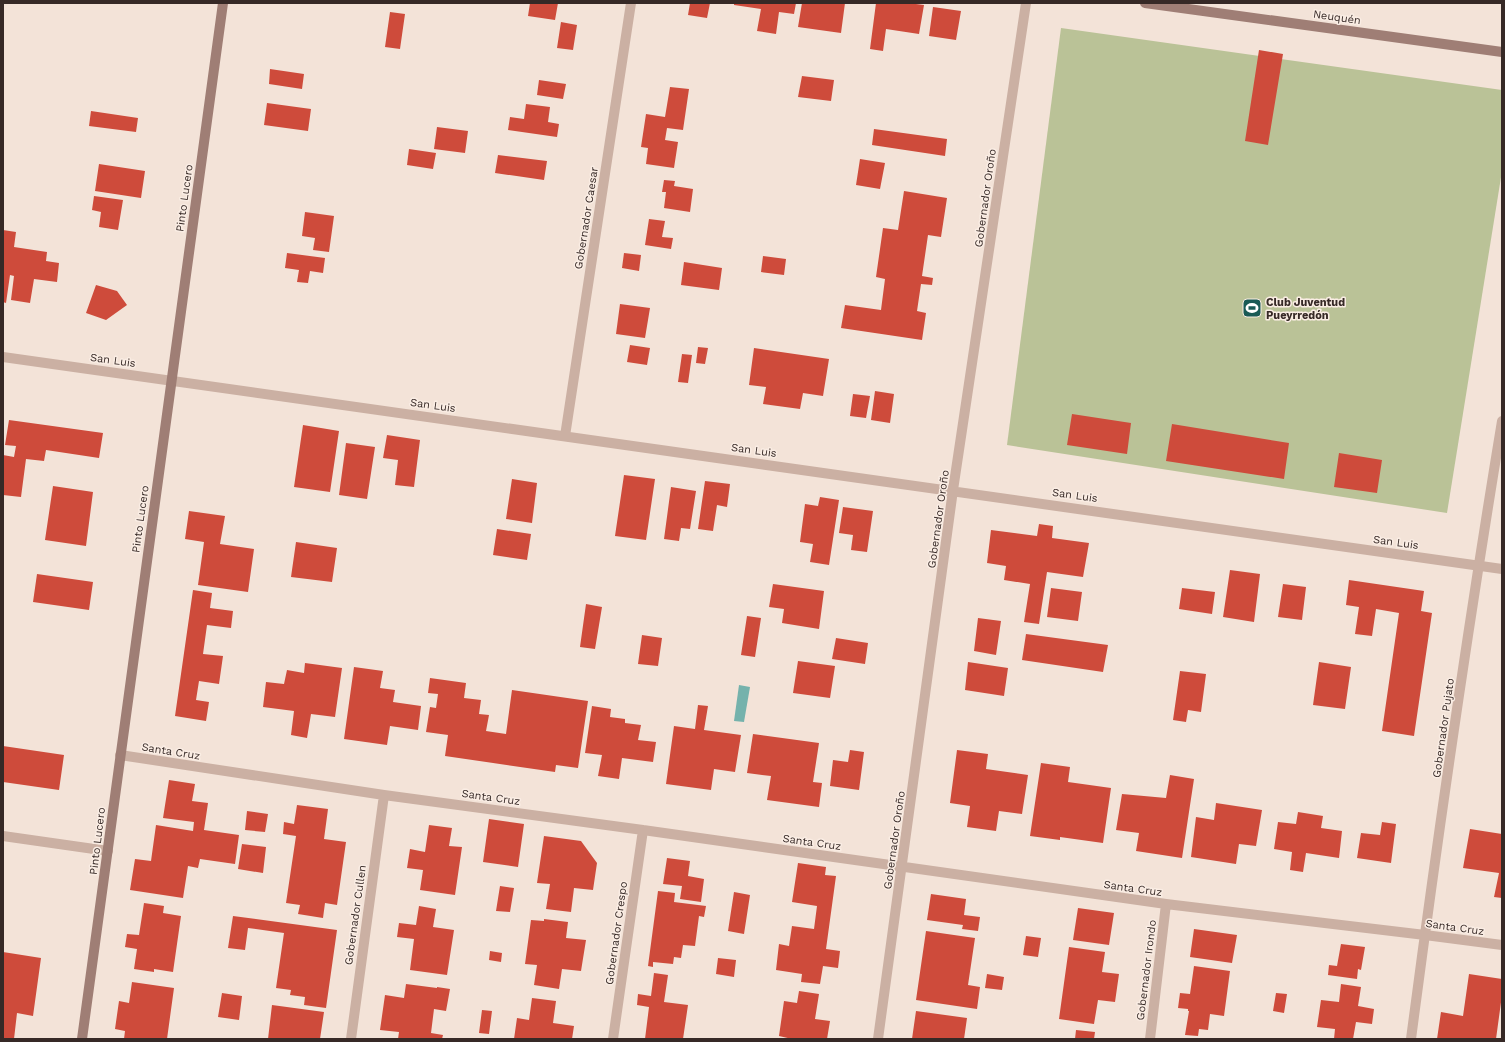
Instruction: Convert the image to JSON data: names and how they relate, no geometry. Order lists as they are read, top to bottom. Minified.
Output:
{"streets":{"street":["Neuquén","Pinto Lucero","Gobernador Oroño","Gobernador Caesar","San Luis","Gobernador Pujato","Santa Cruz","Gobernador Cullen","Gobernador Crespo","Gobernador Irondo"]},"crossings":[["Pinto Lucero","San Luis"],["Pinto Lucero","Santa Cruz"],["Gobernador Oroño","San Luis"],["Gobernador Oroño","Santa Cruz"],["Gobernador Caesar","San Luis"],["San Luis","Gobernador Pujato"],["Gobernador Pujato","Santa Cruz"],["Santa Cruz","Gobernador Cullen"],["Santa Cruz","Gobernador Crespo"],["Santa Cruz","Gobernador Irondo"]],"places":{"sports":["Club Juventud Pueyrredón"]}}
